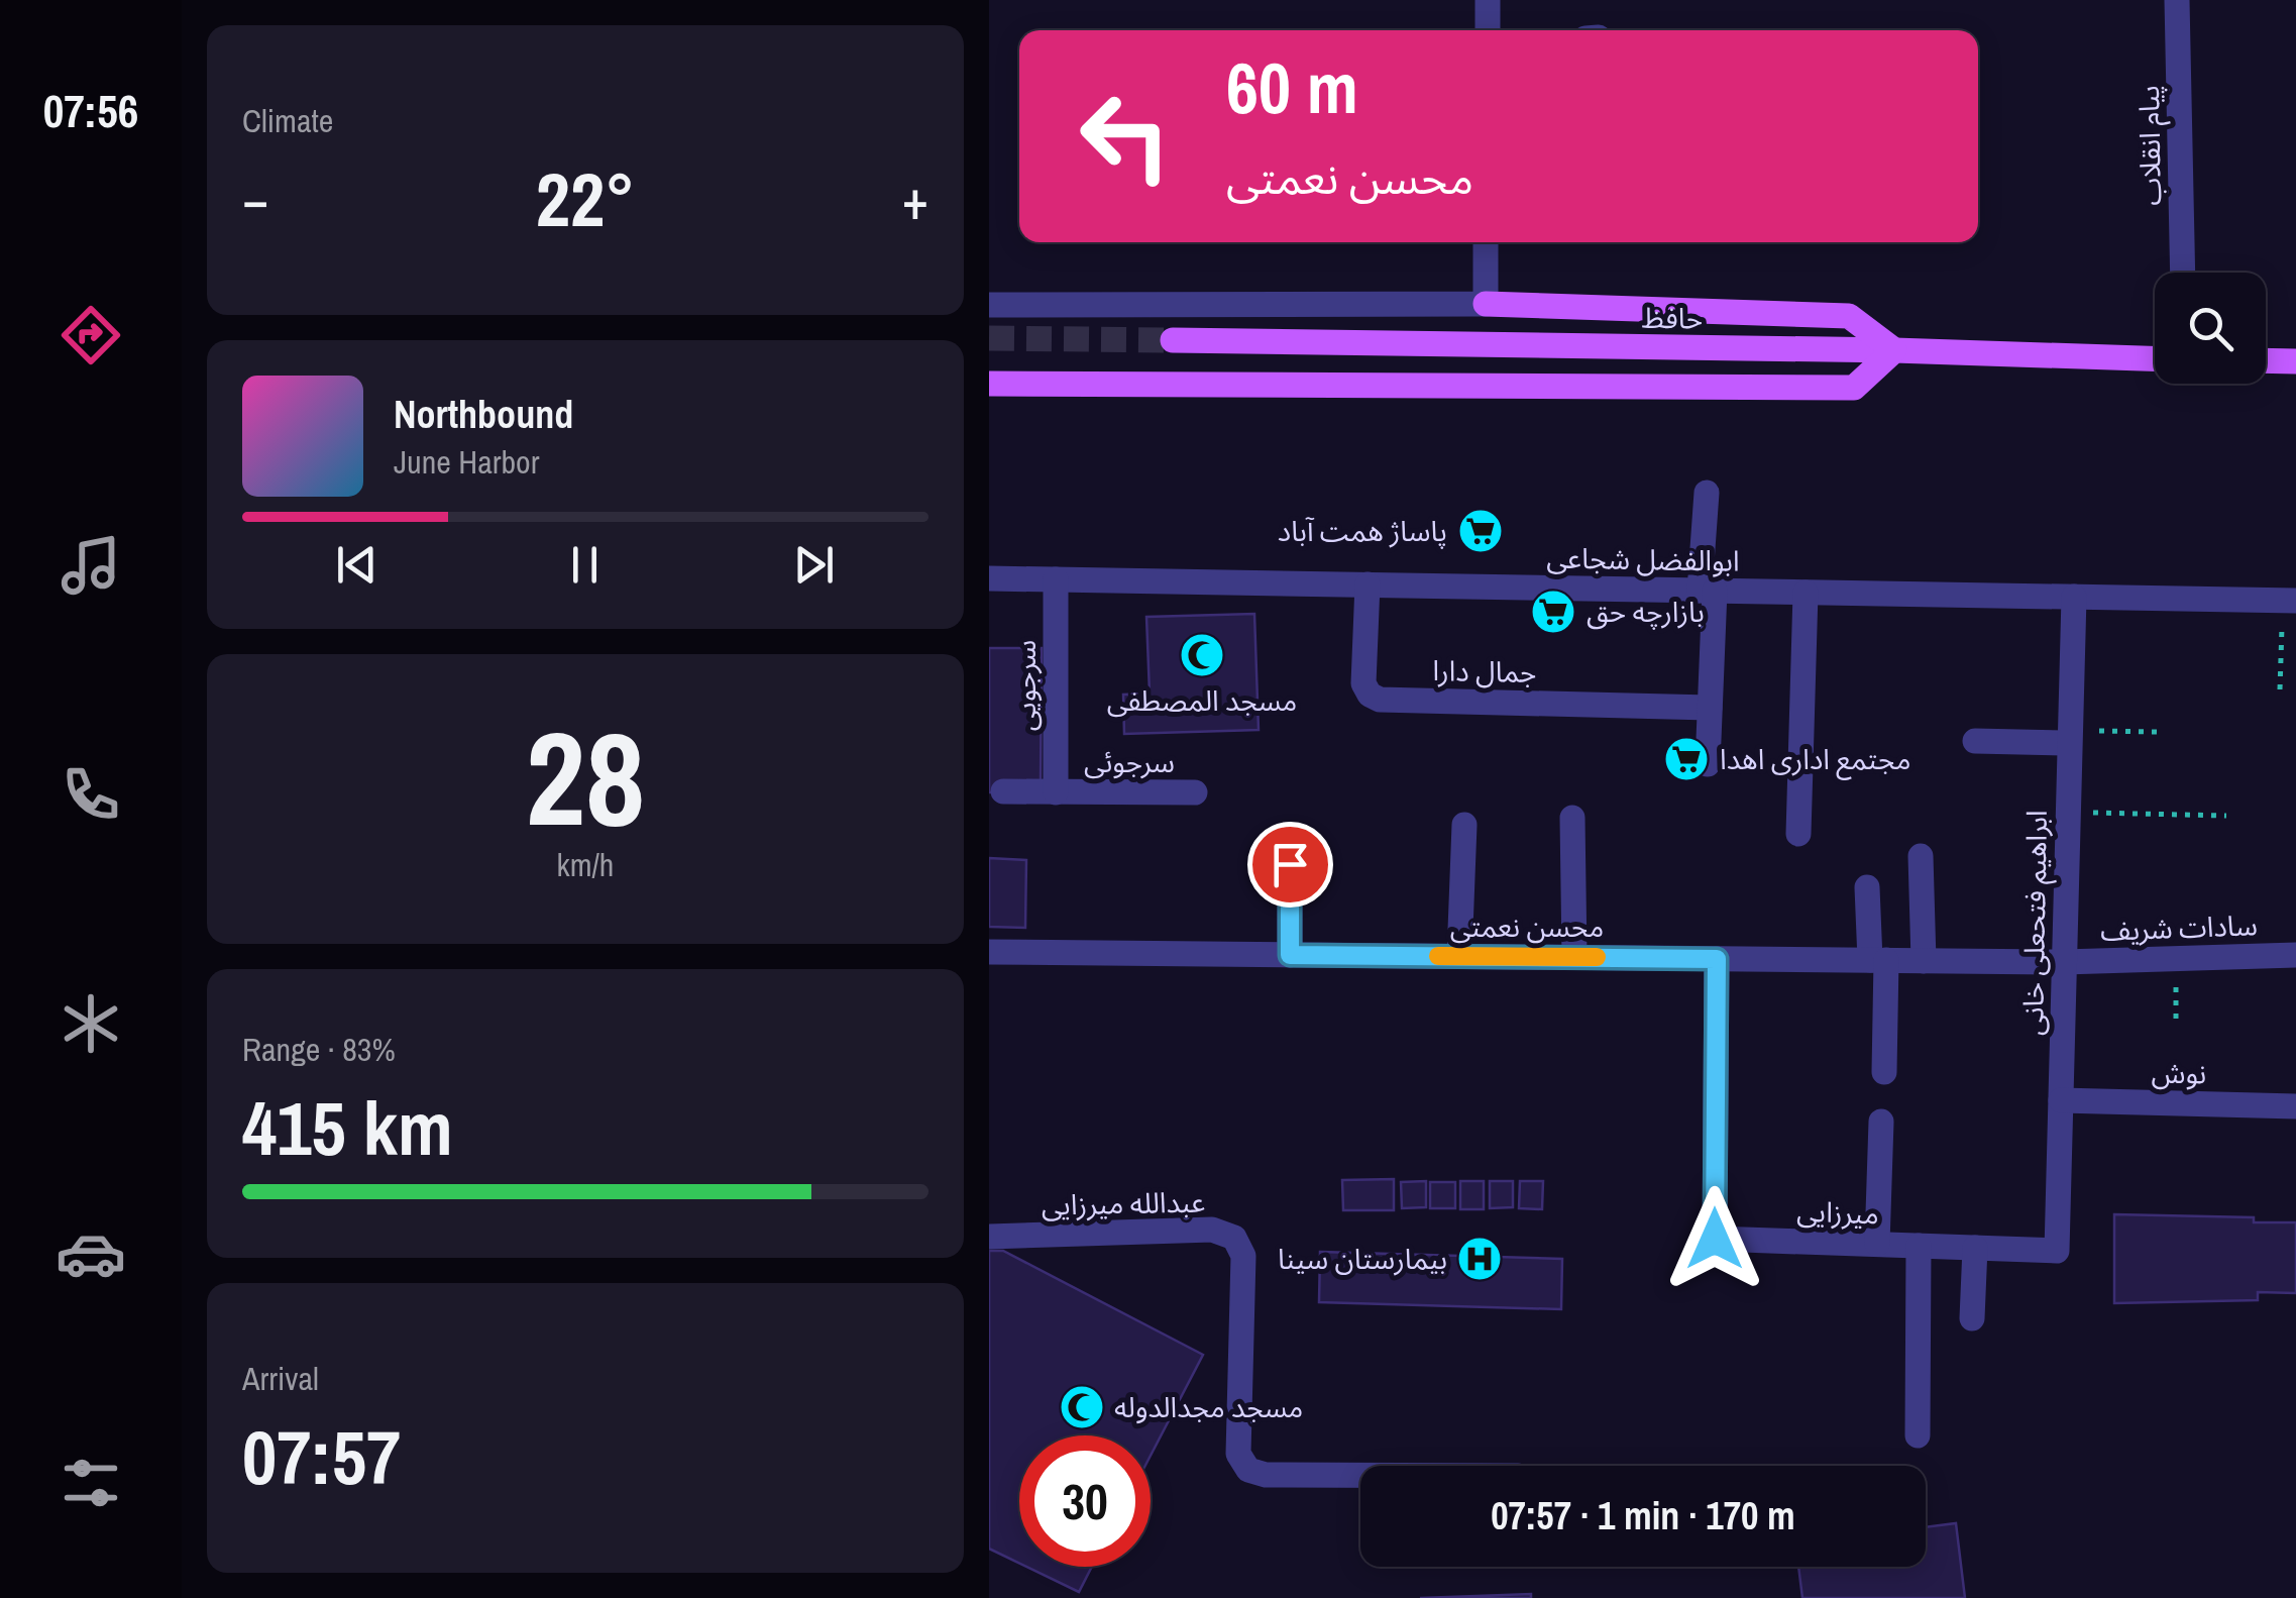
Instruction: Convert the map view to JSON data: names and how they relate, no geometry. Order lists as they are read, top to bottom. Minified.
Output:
{"streets":{"main road":["حافظ"],"street":["پیام انقلاب","ابوالفضل شجاعی","جمال دارا","سرجویی","سرجوئی","ابراهیم فتحعلی خانی","محسن نعمتی","سادات شریف","نوش","عبدالله میرزایی","میرزایی"]},"crossings":[["ابوالفضل شجاعی","جمال دارا"],["ابوالفضل شجاعی","سرجویی"],["ابوالفضل شجاعی","ابراهیم فتحعلی خانی"],["سرجویی","سرجوئی"],["ابراهیم فتحعلی خانی","محسن نعمتی"],["ابراهیم فتحعلی خانی","سادات شریف"],["ابراهیم فتحعلی خانی","نوش"],["ابراهیم فتحعلی خانی","میرزایی"],["محسن نعمتی","سادات شریف"],["محسن نعمتی","میرزایی"]],"places":{"supermarket":["پاساژ همت آباد","بازارچه حق","مجتمع اداری اهدا"],"mosque":["مسجد المصطفی","مسجد مجدالدوله"],"hospital":["بیمارستان سینا"]},"page":{"tabs":"07:56","tile":["Climate",["28","km/h"],["Range · 83%","415 km"],["Arrival","07:57"]],"turn":["60 m","محسن نعمتی"],"heat":["−","22°","+"],"song":["Northbound","June Harbor"],"limit":"30","trip":"07:57 · 1 min · 170 m"}}
